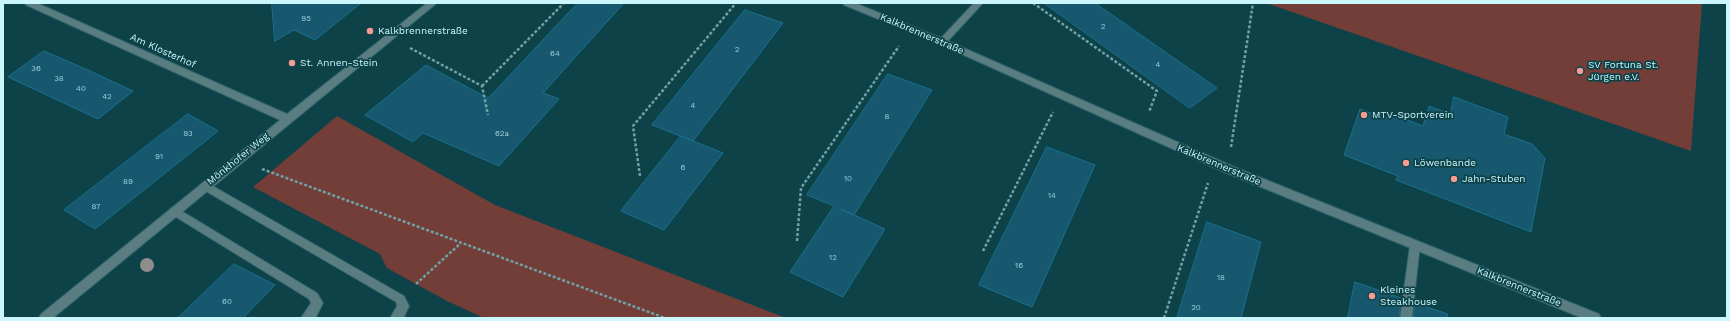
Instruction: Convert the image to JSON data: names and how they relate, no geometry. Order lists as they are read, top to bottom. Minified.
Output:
{"streets":{"street":["Kalkbrennerstraße","Am Klosterhof","Mönkhofer Weg"]},"crossings":[["Am Klosterhof","Mönkhofer Weg"]],"places":["Kalkbrennerstraße","St. Annen-Stein","SV Fortuna St. Jürgen e.V.","MTV-Sportverein","Löwenbande","Jahn-Stuben","Kleines Steakhouse"],"house_numbers":["95","2","2","64","4","36","38","40","42","4","8","93","62a","91","6","10","89","14","87","12","16","18","60","20"]}
